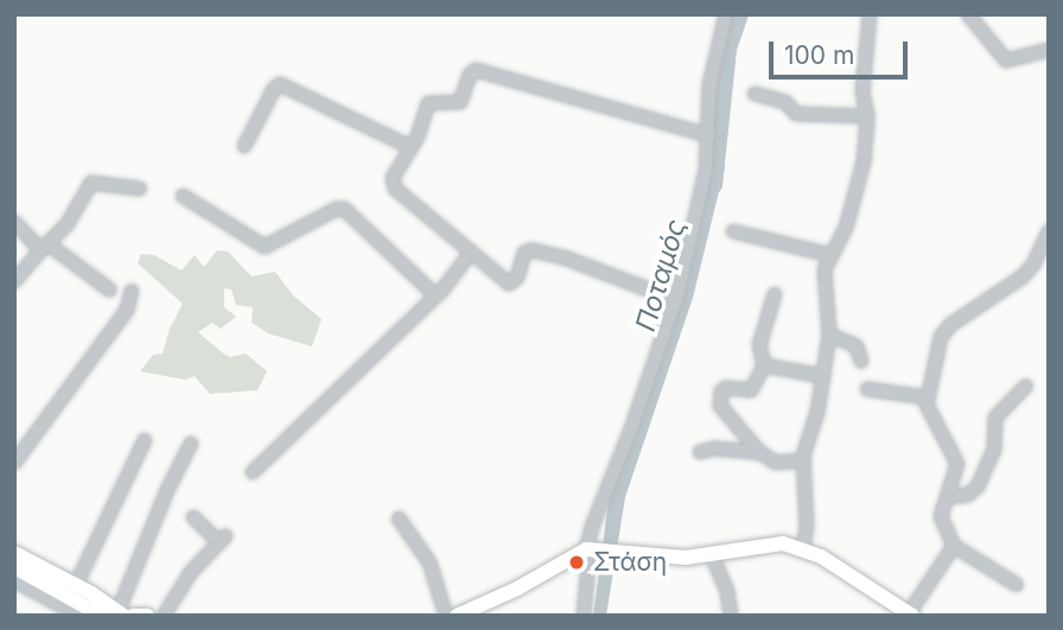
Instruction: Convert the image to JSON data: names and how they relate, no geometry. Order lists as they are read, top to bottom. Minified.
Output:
{"water":["Ποταμός"],"places":["Στάση"],"scale_bar":"100 m"}
